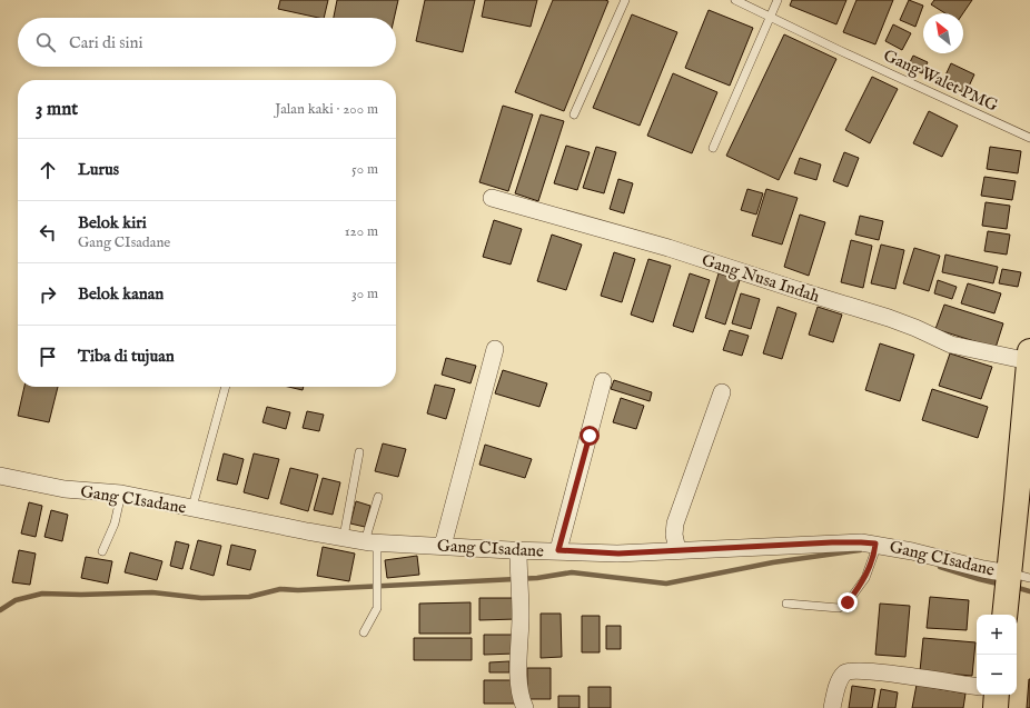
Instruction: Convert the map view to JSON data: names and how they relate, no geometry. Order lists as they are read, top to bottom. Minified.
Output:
{"streets":{"street":["Gang Nusa Indah","Gang CIsadane"],"lane":["Gang Walet PMG"]},"north":"top left","page":{"search":"Cari di sini","heading":["3 mnt","Jalan kaki · 200 m"],"list":[["Lurus","50 m"],["Belok kiri","Gang CIsadane","120 m"],["Belok kanan","30 m"],"Tiba di tujuan"],"map_buttons":["+","−"]}}
